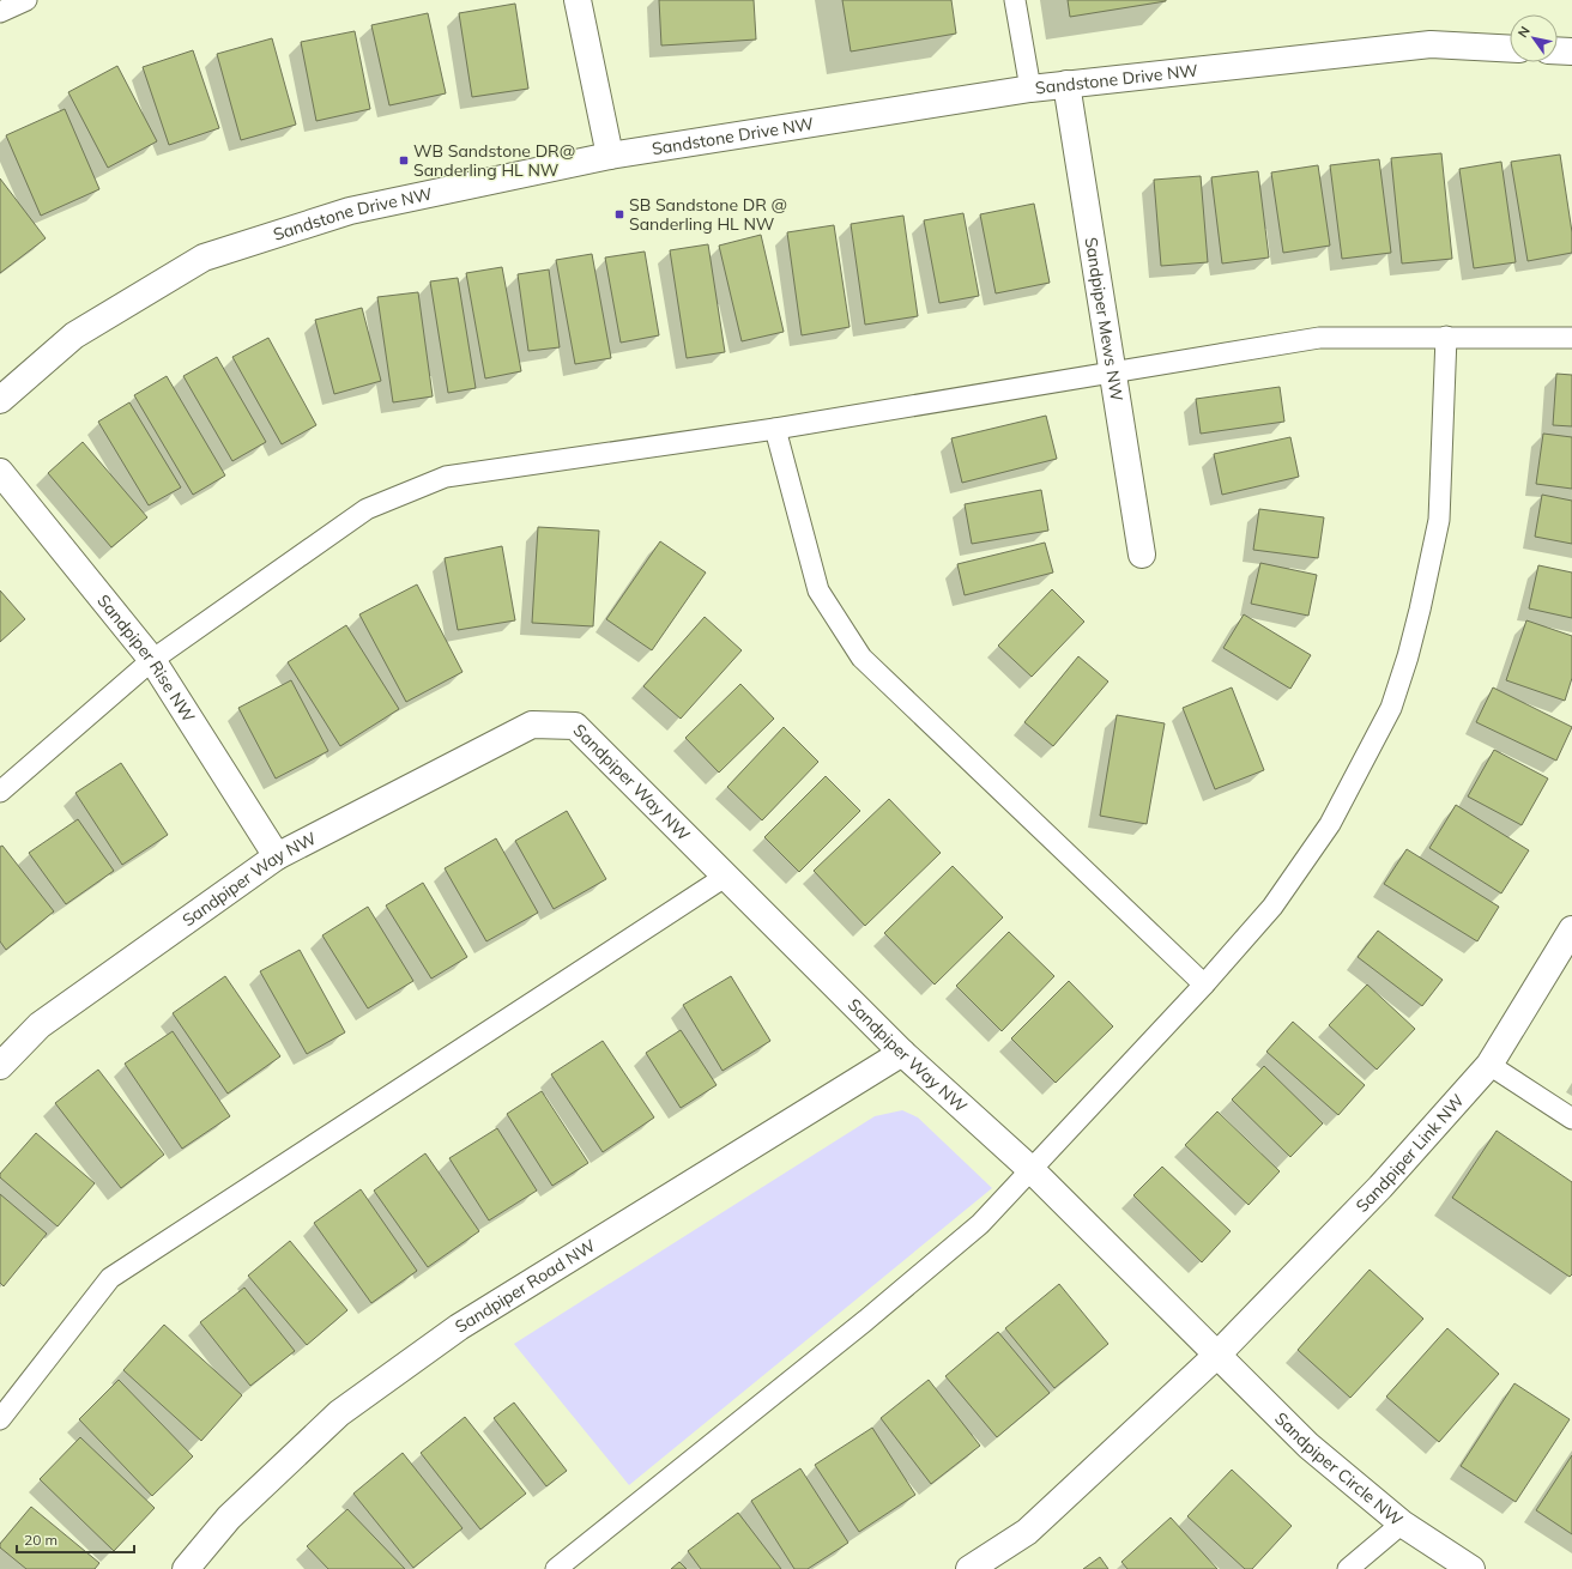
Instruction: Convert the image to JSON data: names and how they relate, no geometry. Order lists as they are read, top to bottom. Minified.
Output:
{"streets":{"street":["Sandstone Drive NW","Sandpiper Mews NW","Sandpiper Rise NW","Sandpiper Way NW","Sandpiper Link NW","Sandpiper Road NW","Sandpiper Circle NW"]},"crossings":[["Sandstone Drive NW","Sandpiper Mews NW"],["Sandpiper Rise NW","Sandpiper Way NW"],["Sandpiper Way NW","Sandpiper Road NW"],["Sandpiper Way NW","Sandpiper Circle NW"],["Sandpiper Link NW","Sandpiper Circle NW"]],"places":{"transit":["WB Sandstone DR@ Sanderling HL NW","SB Sandstone DR @ Sanderling HL NW"]},"scale_bar":"20 m","north":"top left"}
